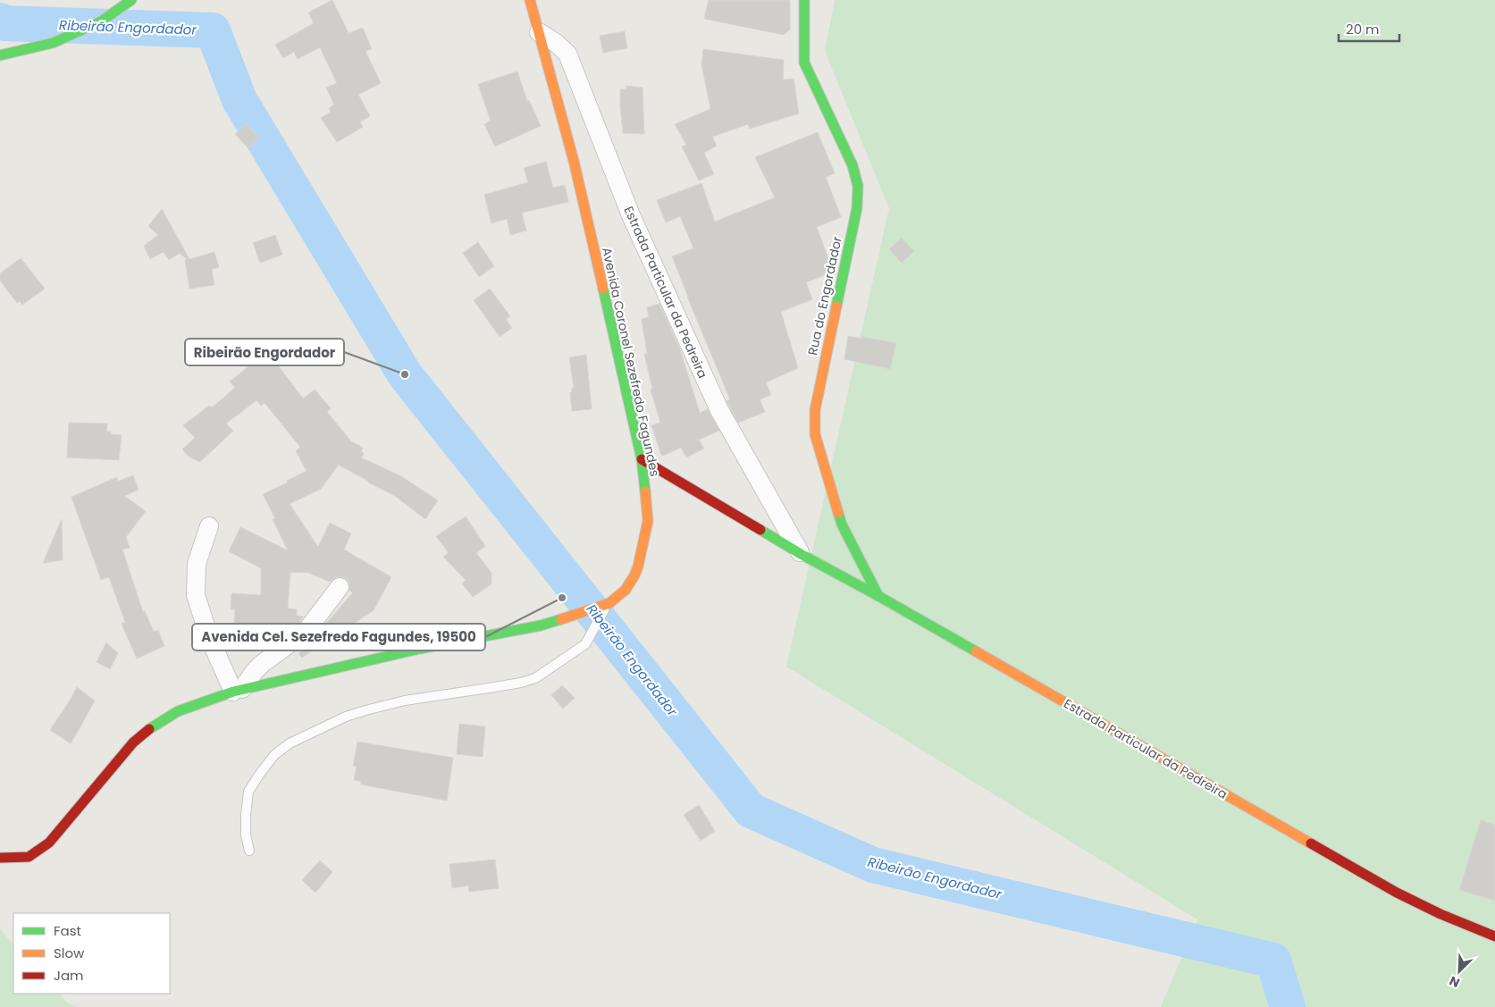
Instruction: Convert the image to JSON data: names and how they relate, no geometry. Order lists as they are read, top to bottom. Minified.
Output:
{"streets":{"main road":["Estrada Particular da Pedreira","Rua do Engordador","Avenida Coronel Sezefredo Fagundes"]},"crossings":[["Estrada Particular da Pedreira","Rua do Engordador"],["Estrada Particular da Pedreira","Avenida Coronel Sezefredo Fagundes"]],"water":["Ribeirão Engordador"],"places":["Ribeirão Engordador","Avenida Cel. Sezefredo Fagundes, 19500"],"legend":["Fast","Slow","Jam"],"scale_bar":"20 m","north":"bottom left"}
